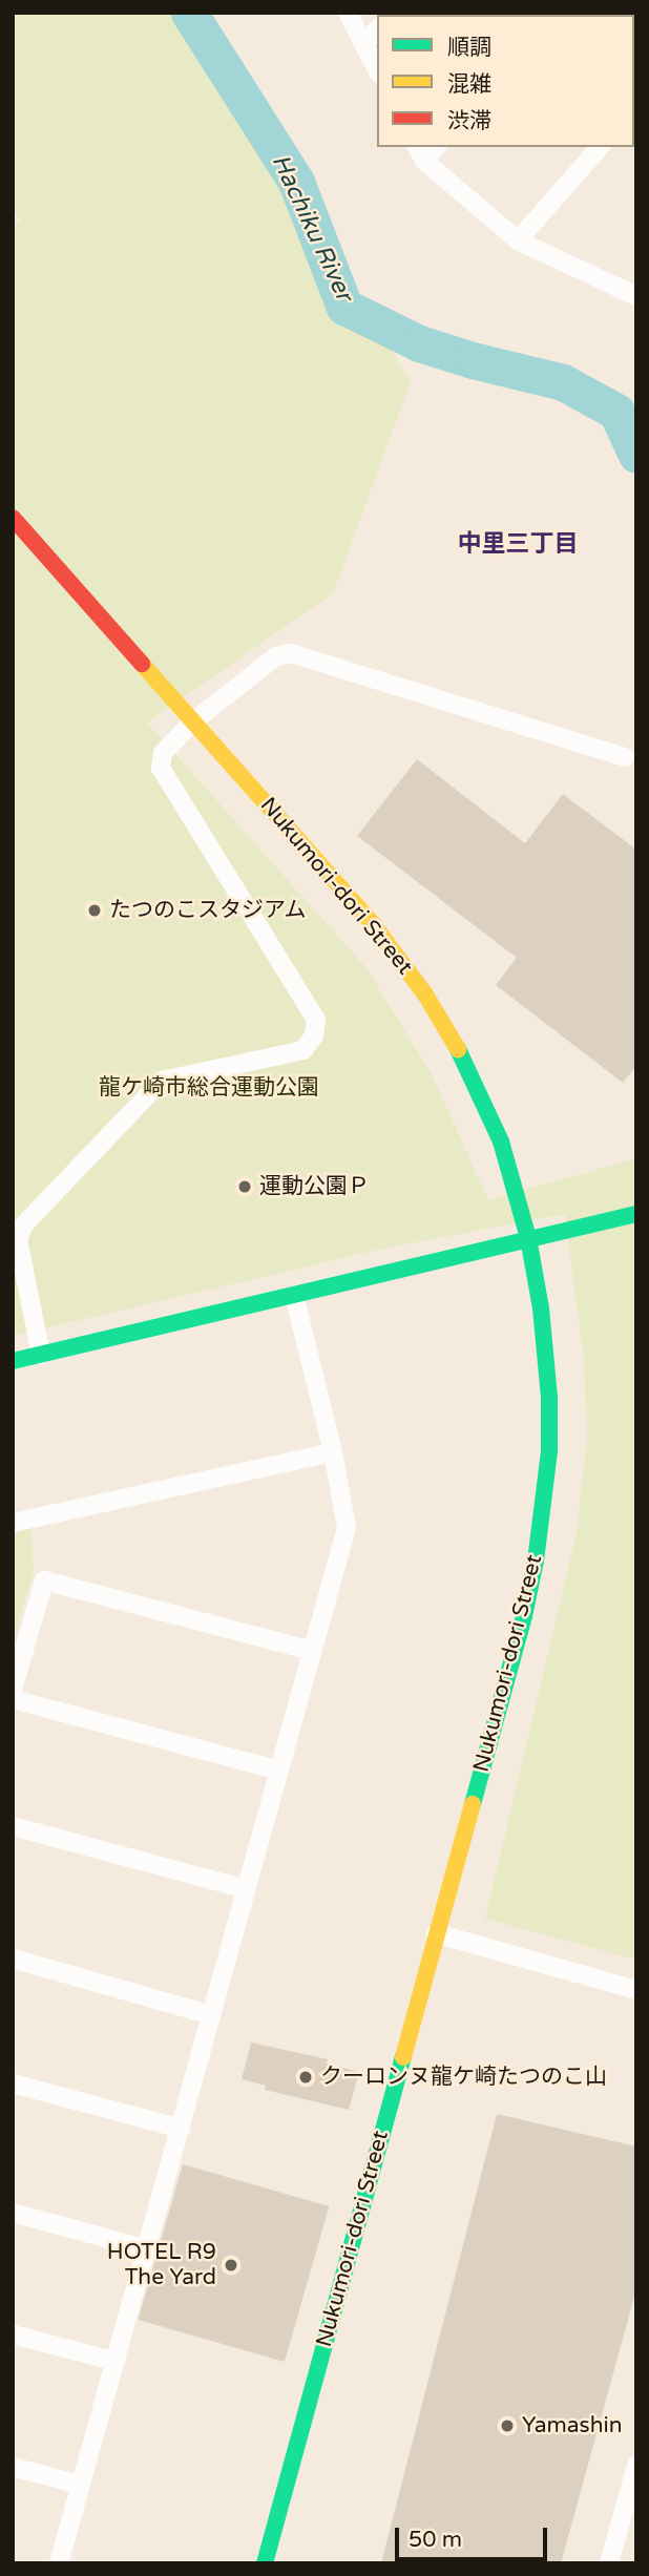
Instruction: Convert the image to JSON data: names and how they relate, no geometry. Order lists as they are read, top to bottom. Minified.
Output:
{"streets":{"main road":["Nukumori-dori Street"]},"districts":["中里三丁目"],"water":["Hachiku River"],"parks":["龍ケ崎市総合運動公園"],"places":["たつのこスタジアム","運動公園Ｐ","クーロンヌ龍ケ崎たつのこ山","HOTEL R9 The Yard","Yamashin"],"legend":["順調","混雑","渋滞"],"scale_bar":"50 m"}
